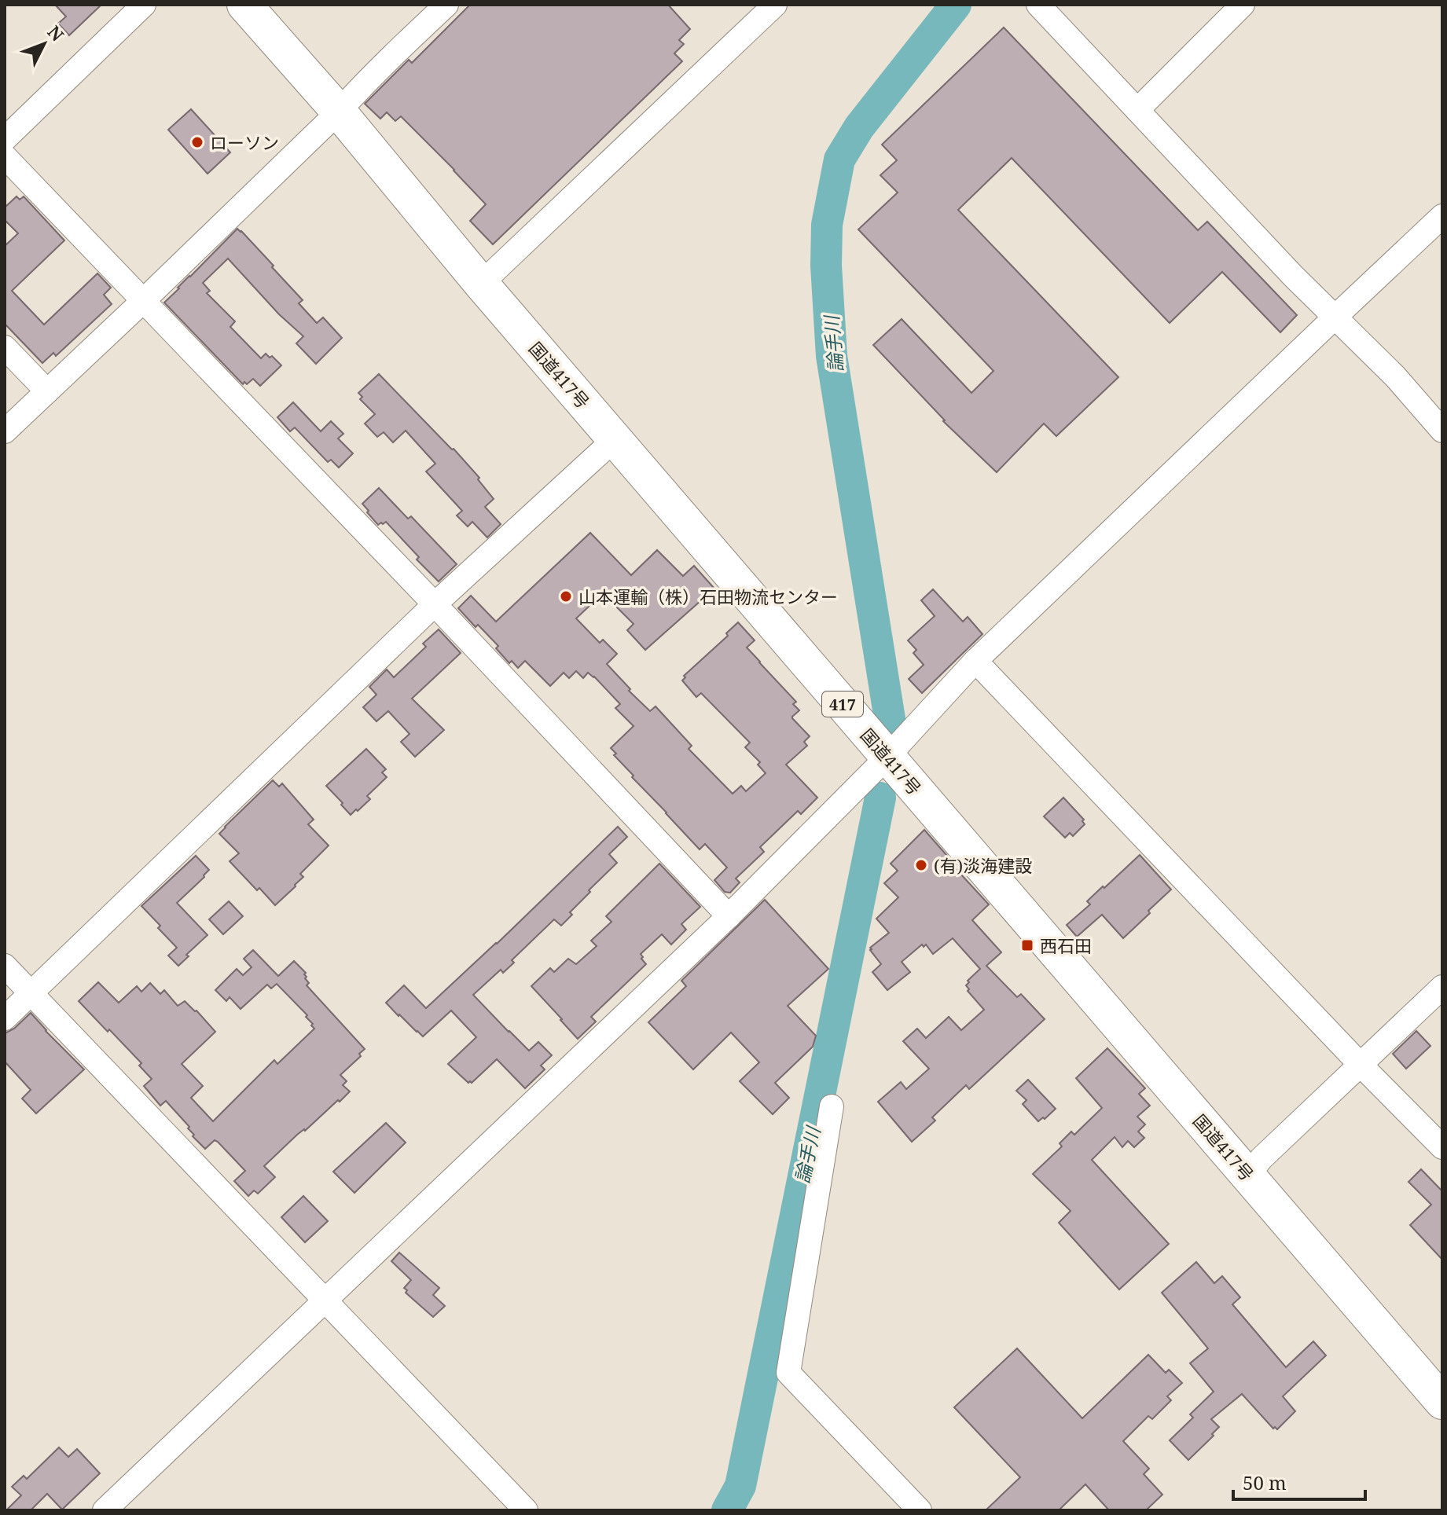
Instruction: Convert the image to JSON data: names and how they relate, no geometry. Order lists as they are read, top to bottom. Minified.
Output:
{"streets":{"highway":["国道417号","417"]},"water":["論手川"],"places":{"other":["ローソン","山本運輸（株）石田物流センター","(有)淡海建設"],"transit":["西石田"]},"scale_bar":"50 m","north":"top right"}
